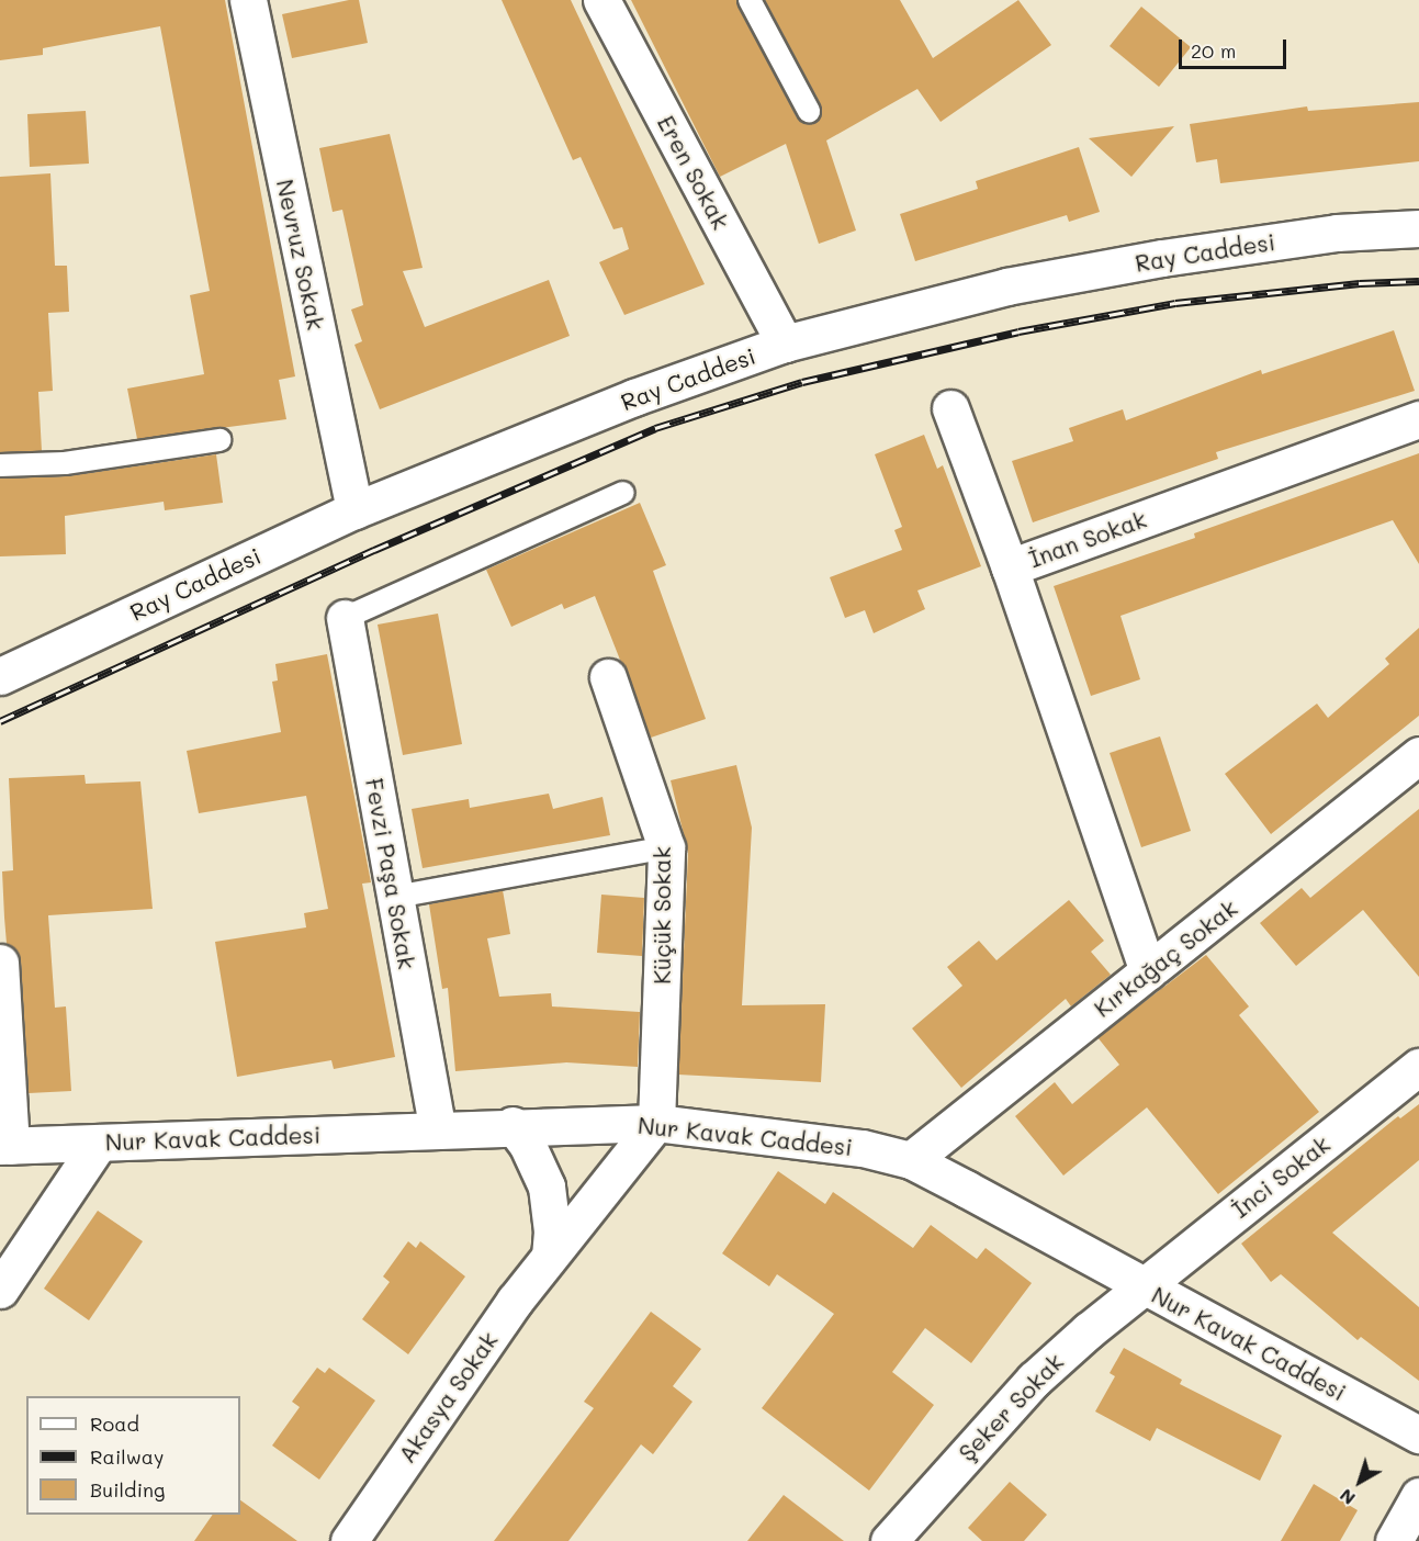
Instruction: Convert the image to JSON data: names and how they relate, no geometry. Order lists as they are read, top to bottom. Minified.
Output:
{"streets":{"street":["Eren Sokak","Ray Caddesi","Nevruz Sokak","İnan Sokak","Fevzi Paşa Sokak","Küçük Sokak","Kırkağaç Sokak","Nur Kavak Caddesi","İnci Sokak","Akasya Sokak","Şeker Sokak"]},"crossings":[["Eren Sokak","Ray Caddesi"],["Ray Caddesi","Nevruz Sokak"],["İnan Sokak","Kırkağaç Sokak"],["Fevzi Paşa Sokak","Nur Kavak Caddesi"],["Küçük Sokak","Nur Kavak Caddesi"],["Küçük Sokak","Akasya Sokak"],["Kırkağaç Sokak","Nur Kavak Caddesi"],["Nur Kavak Caddesi","İnci Sokak"],["Nur Kavak Caddesi","Akasya Sokak"],["Nur Kavak Caddesi","Şeker Sokak"],["İnci Sokak","Şeker Sokak"]],"legend":["Road","Railway","Building"],"scale_bar":"20 m","north":"bottom left"}
